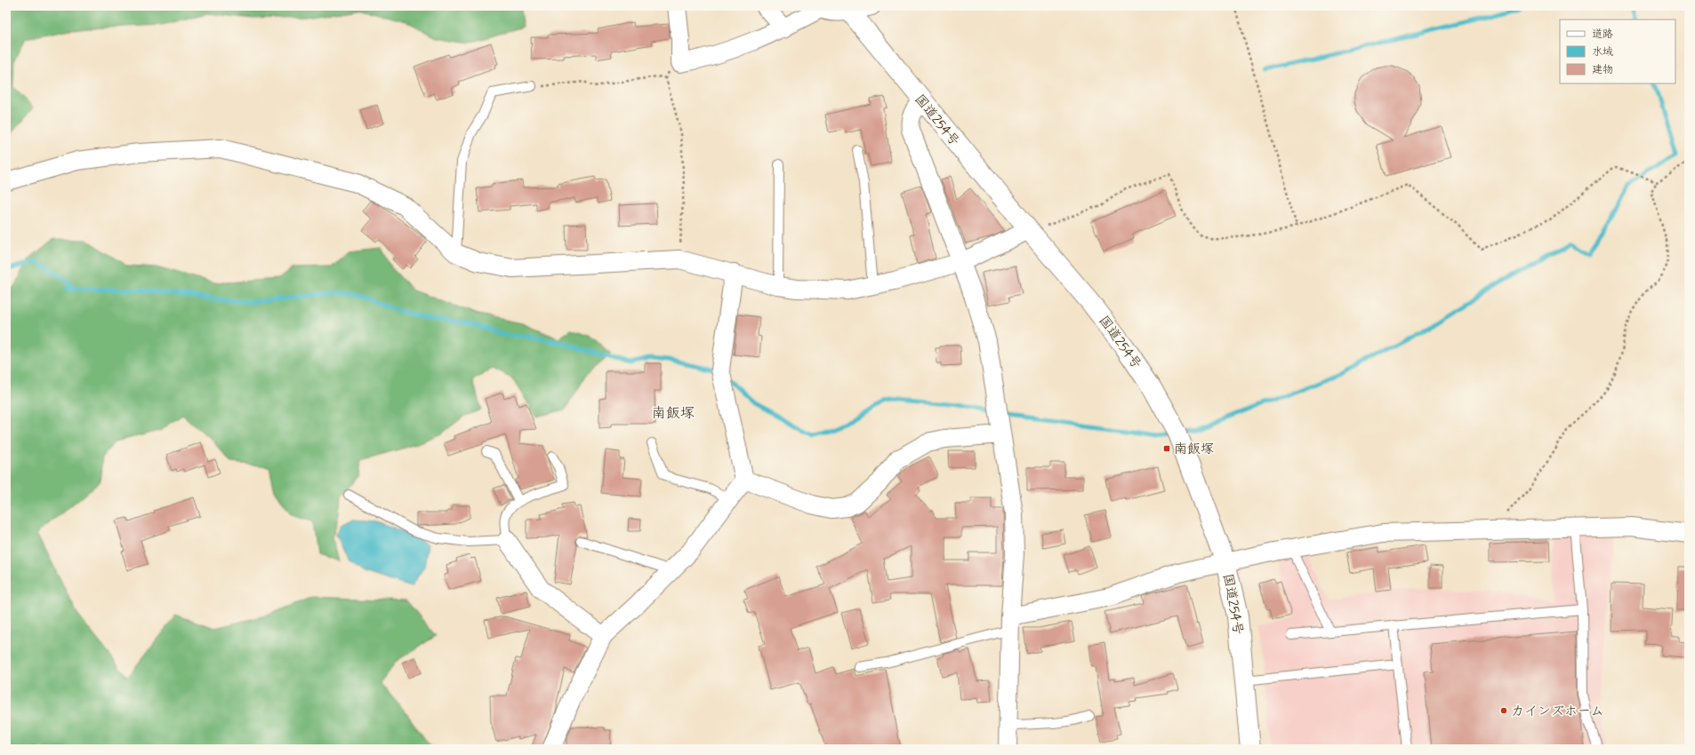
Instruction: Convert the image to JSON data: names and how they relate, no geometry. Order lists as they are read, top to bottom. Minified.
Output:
{"streets":{"highway":["国道254号"]},"districts":["南飯塚"],"places":{"transit":["南飯塚"],"other":["カインズホーム"]},"legend":["道路","水域","建物"]}
